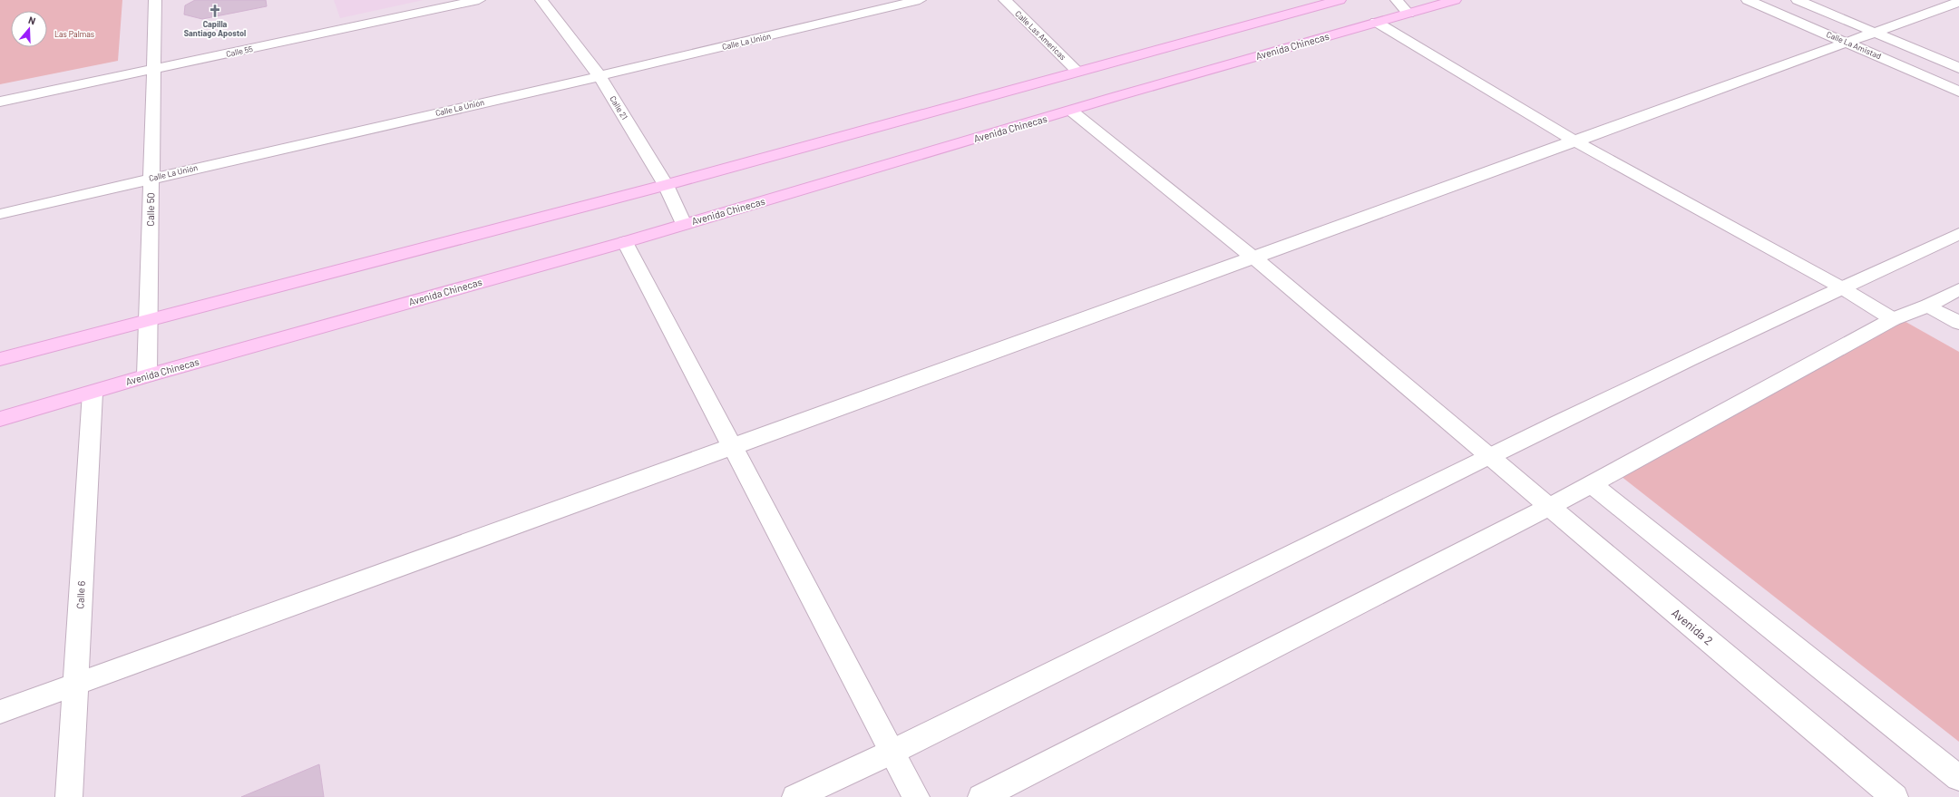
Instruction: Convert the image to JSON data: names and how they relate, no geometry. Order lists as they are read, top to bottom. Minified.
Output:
{"streets":{"main road":["Avenida Chinecas"],"street":["Calle Las Americas","Calle La Unión","Calle La Amistad","Calle 55","Calle 21","Calle 50","Calle 6","Avenida 2"]},"crossings":[["Calle La Unión","Calle 21"],["Calle La Unión","Calle 50"],["Avenida Chinecas","Calle 21"],["Avenida Chinecas","Calle 50"],["Avenida Chinecas","Calle 6"],["Avenida Chinecas","Avenida 2"],["Calle 55","Calle 50"]],"parks":["Las Palmas"],"places":{"church":["Capilla Santiago Apostol"]},"north":"top"}
